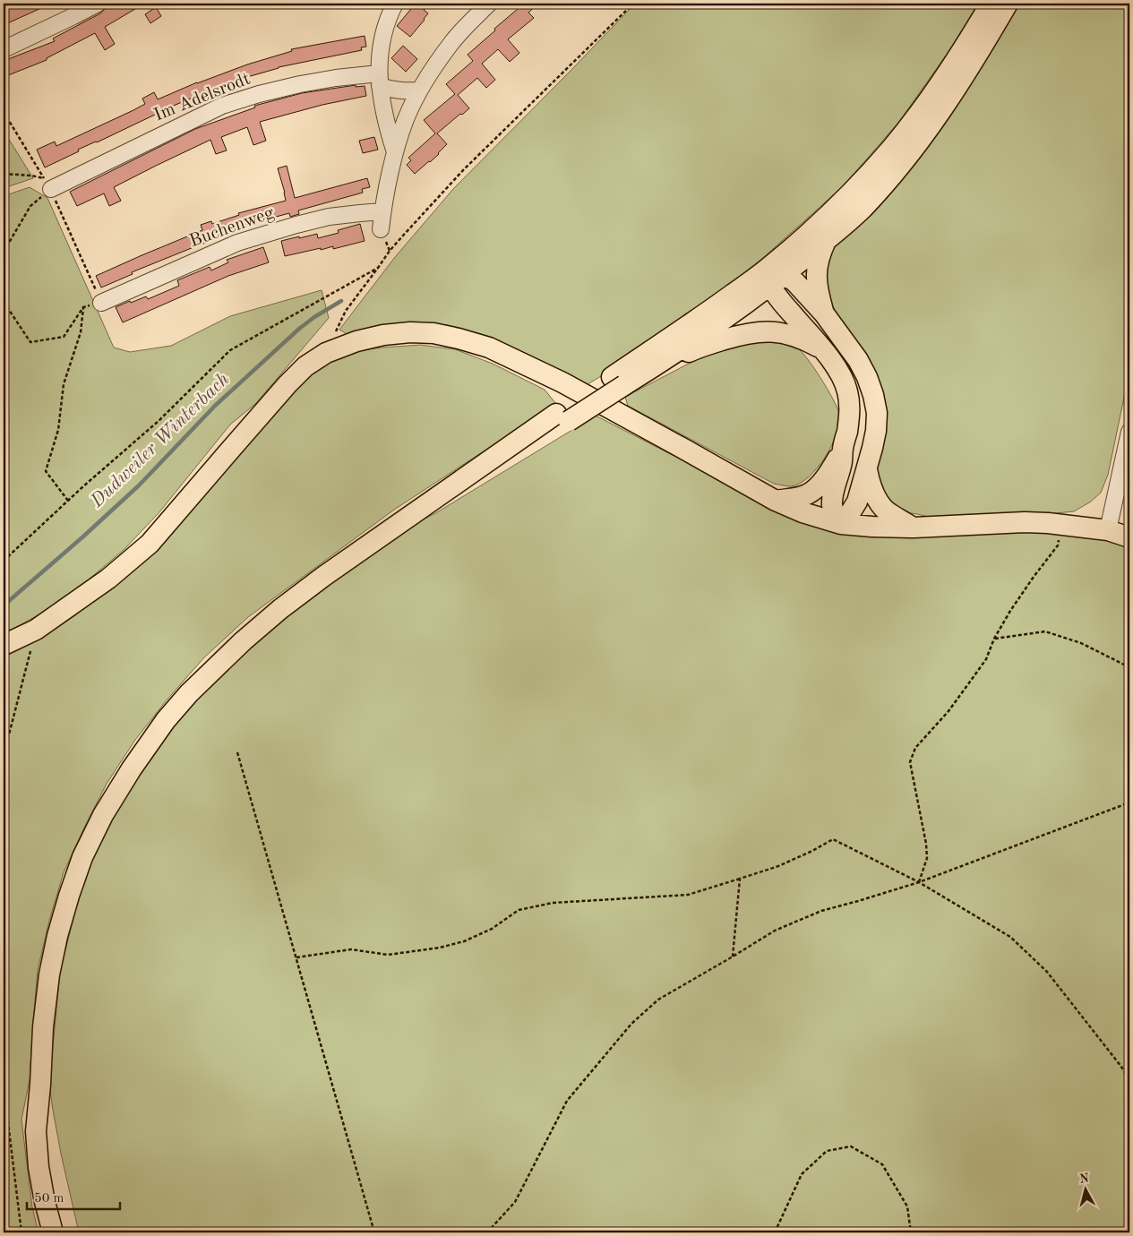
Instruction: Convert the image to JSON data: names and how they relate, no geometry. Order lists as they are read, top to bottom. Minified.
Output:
{"streets":{"street":["Im Adelsrodt","Buchenweg"]},"water":["Dudweiler Winterbach"],"scale_bar":"50 m","north":"top"}
